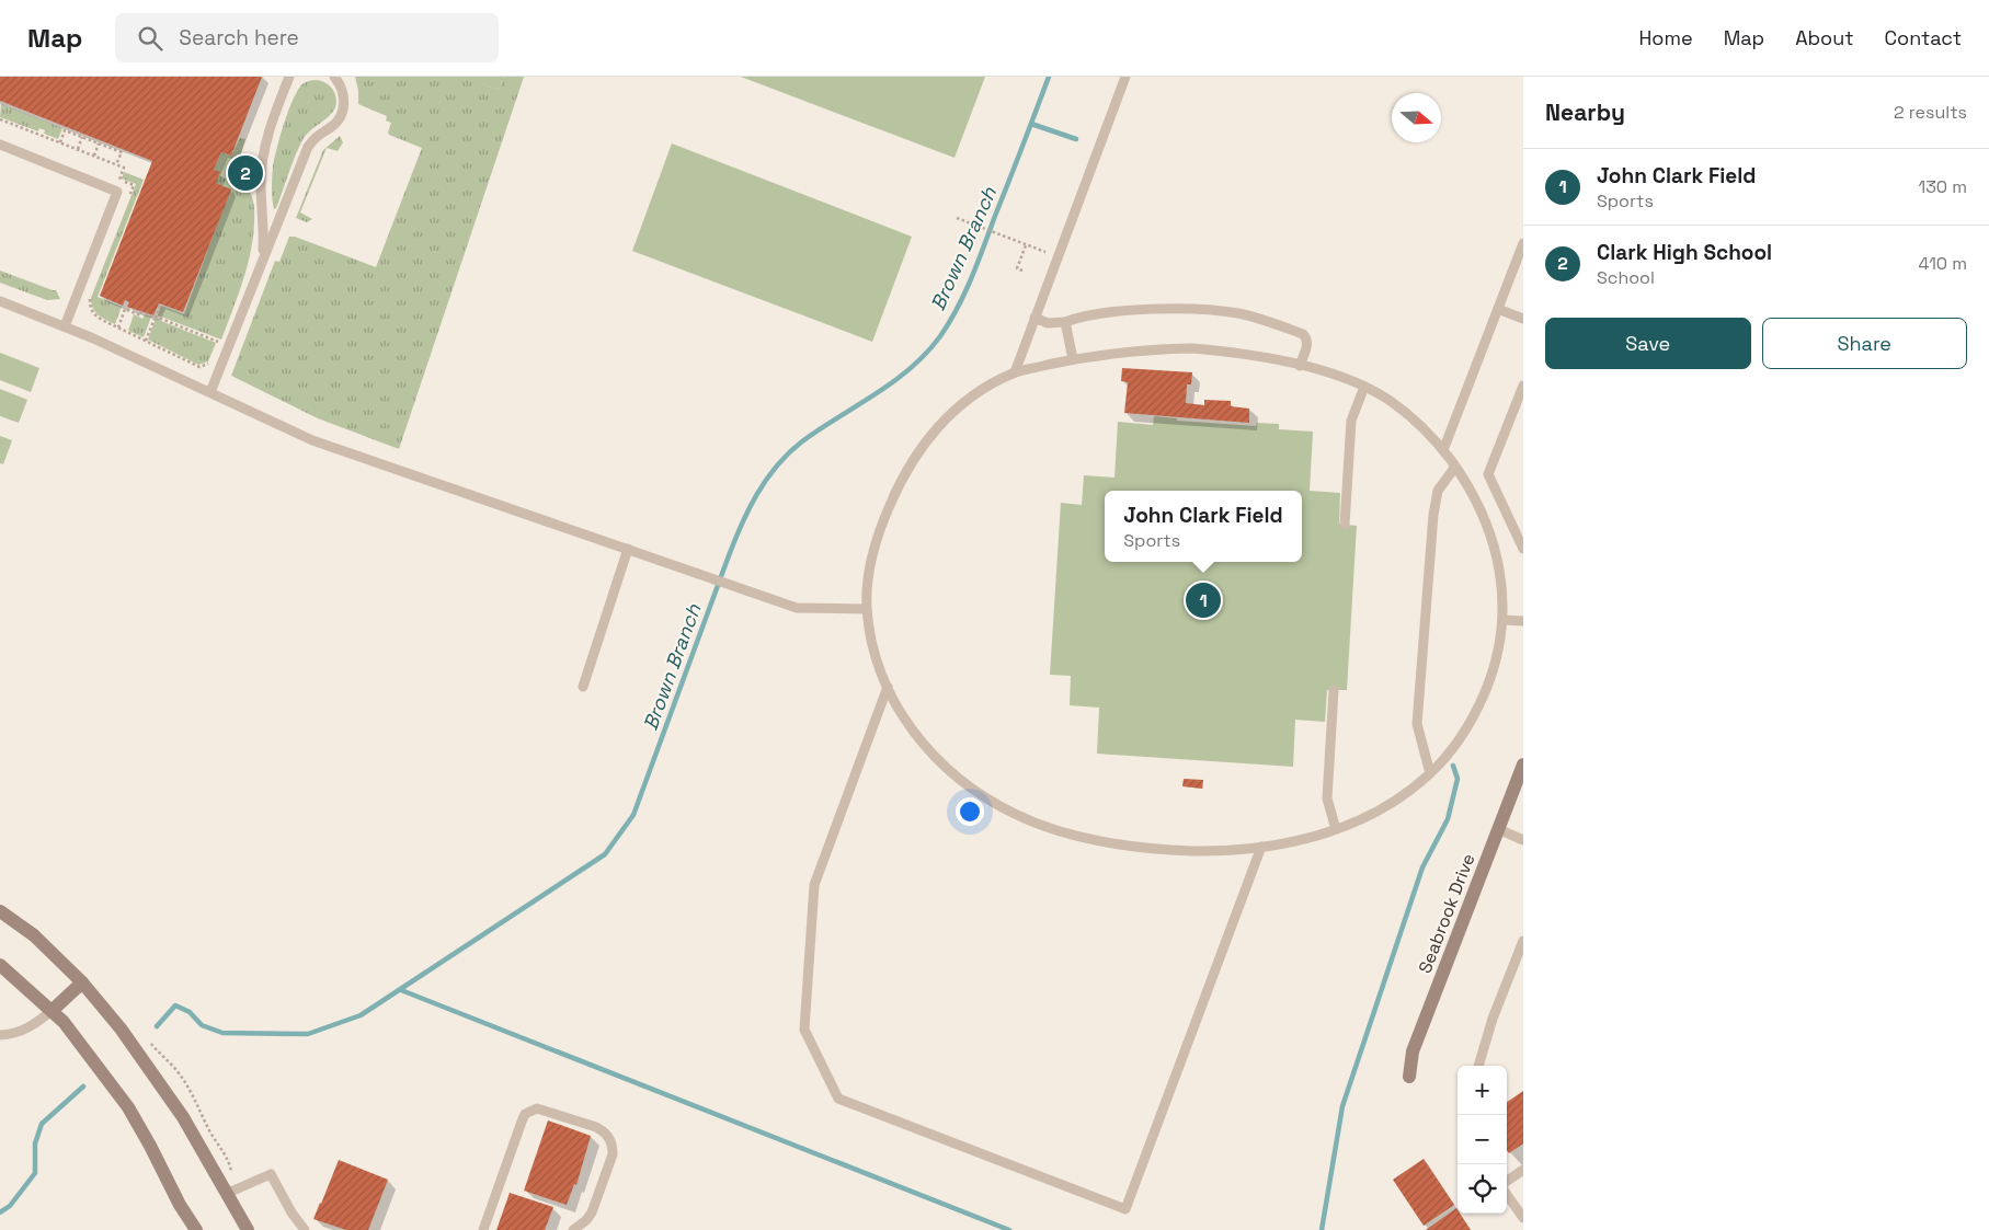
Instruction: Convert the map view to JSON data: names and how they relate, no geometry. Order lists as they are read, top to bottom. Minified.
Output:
{"streets":{"street":["Seabrook Drive"]},"water":["Brown Branch"],"north":"right","page":{"header":"Map","search":"Search here","nav":["Home","Map","About","Contact"],"heading":["Nearby","2 results"],"list":[{"mark":"1","name":"John Clark Field","note":"Sports","value":"130 m"},{"mark":"2","name":"Clark High School","note":"School","value":"410 m"}],"pins":["2","1"],"buttons":["Save","Share"],"popup":["John Clark Field","Sports"],"map_buttons":["+","−"]}}
